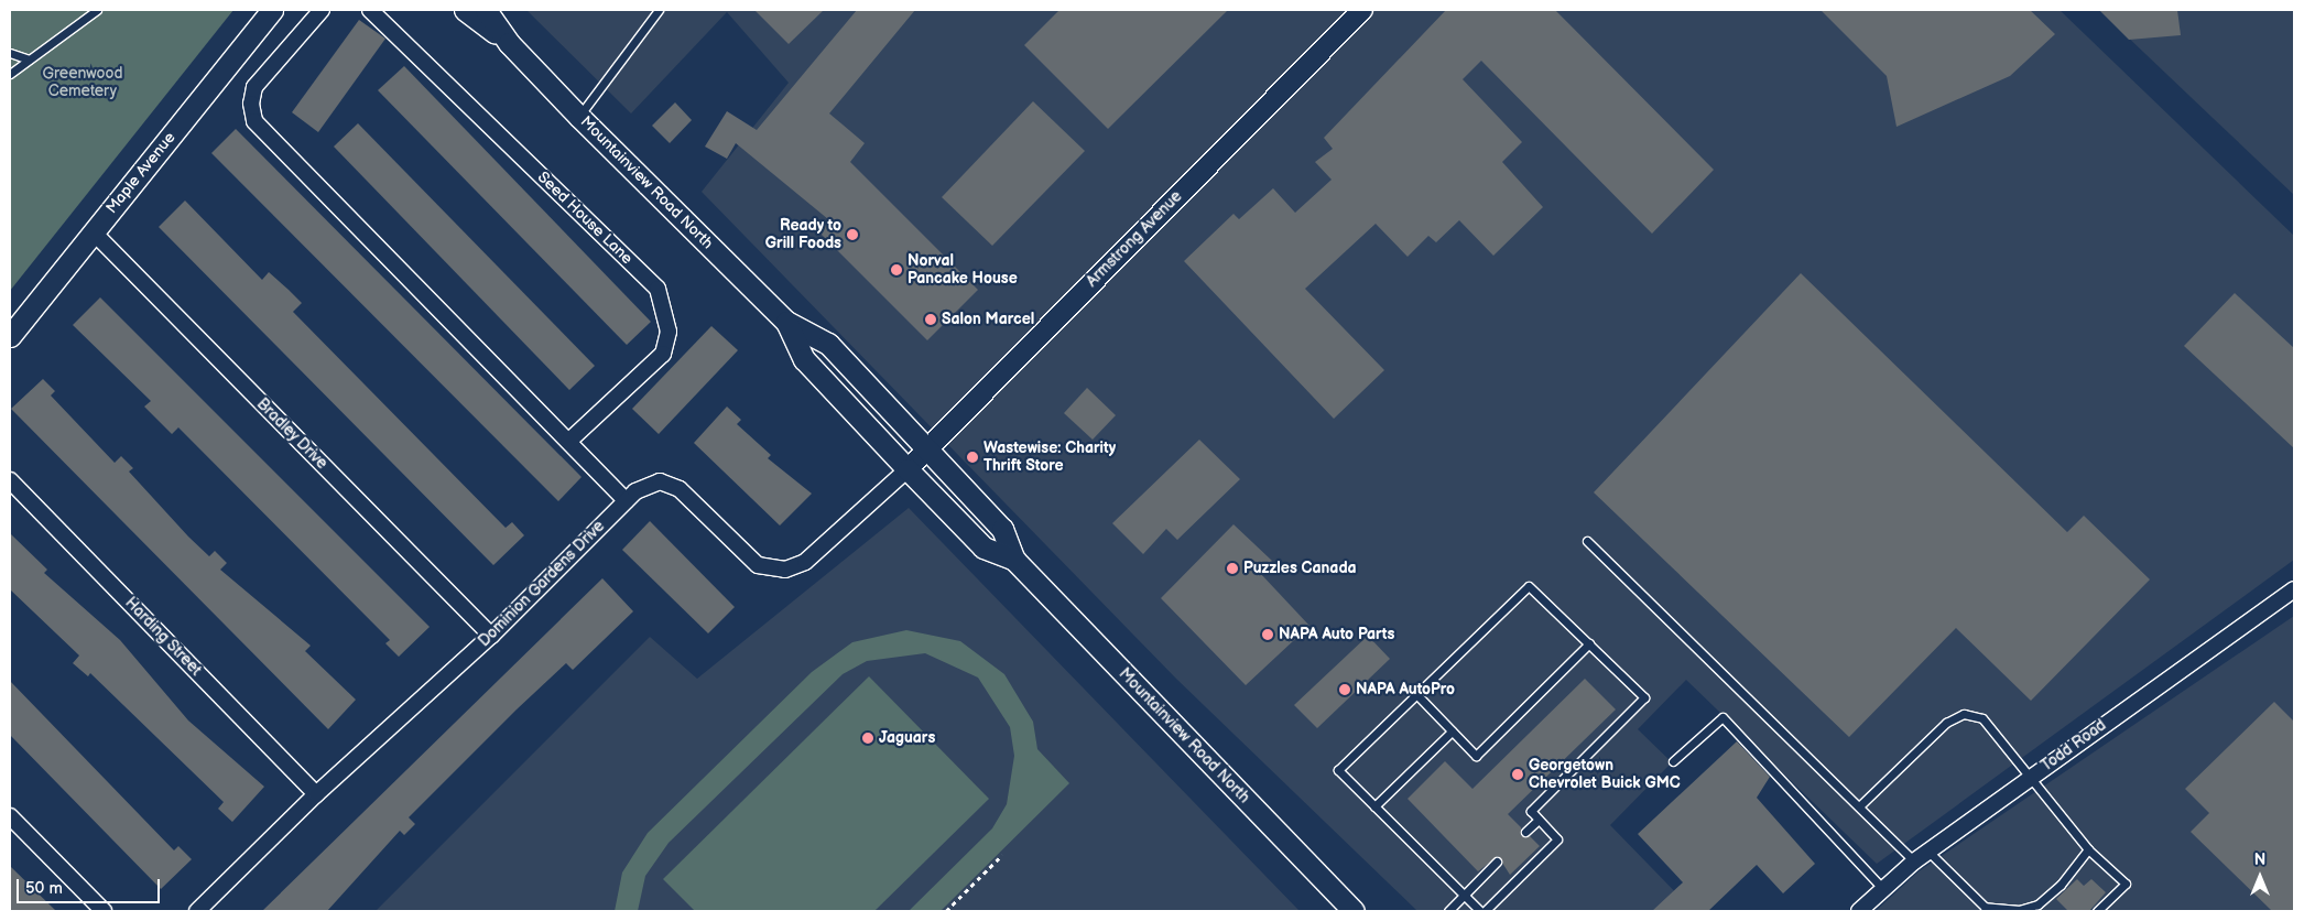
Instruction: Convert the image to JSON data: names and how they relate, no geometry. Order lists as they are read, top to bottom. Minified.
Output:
{"streets":{"main road":["Maple Avenue","Mountainview Road North"],"street":["Seed House Lane","Armstrong Avenue","Bradley Drive","Dominion Gardens Drive","Harding Street","Todd Road"]},"crossings":[["Maple Avenue","Bradley Drive"],["Mountainview Road North","Armstrong Avenue"],["Mountainview Road North","Dominion Gardens Drive"],["Armstrong Avenue","Dominion Gardens Drive"],["Bradley Drive","Dominion Gardens Drive"],["Dominion Gardens Drive","Harding Street"]],"parks":["Greenwood Cemetery"],"places":["Ready to Grill Foods","Norval Pancake House","Salon Marcel","Wastewise: Charity Thrift Store","Puzzles Canada","NAPA Auto Parts","NAPA AutoPro","Jaguars","Georgetown Chevrolet Buick GMC"],"scale_bar":"50 m","north":"top"}
